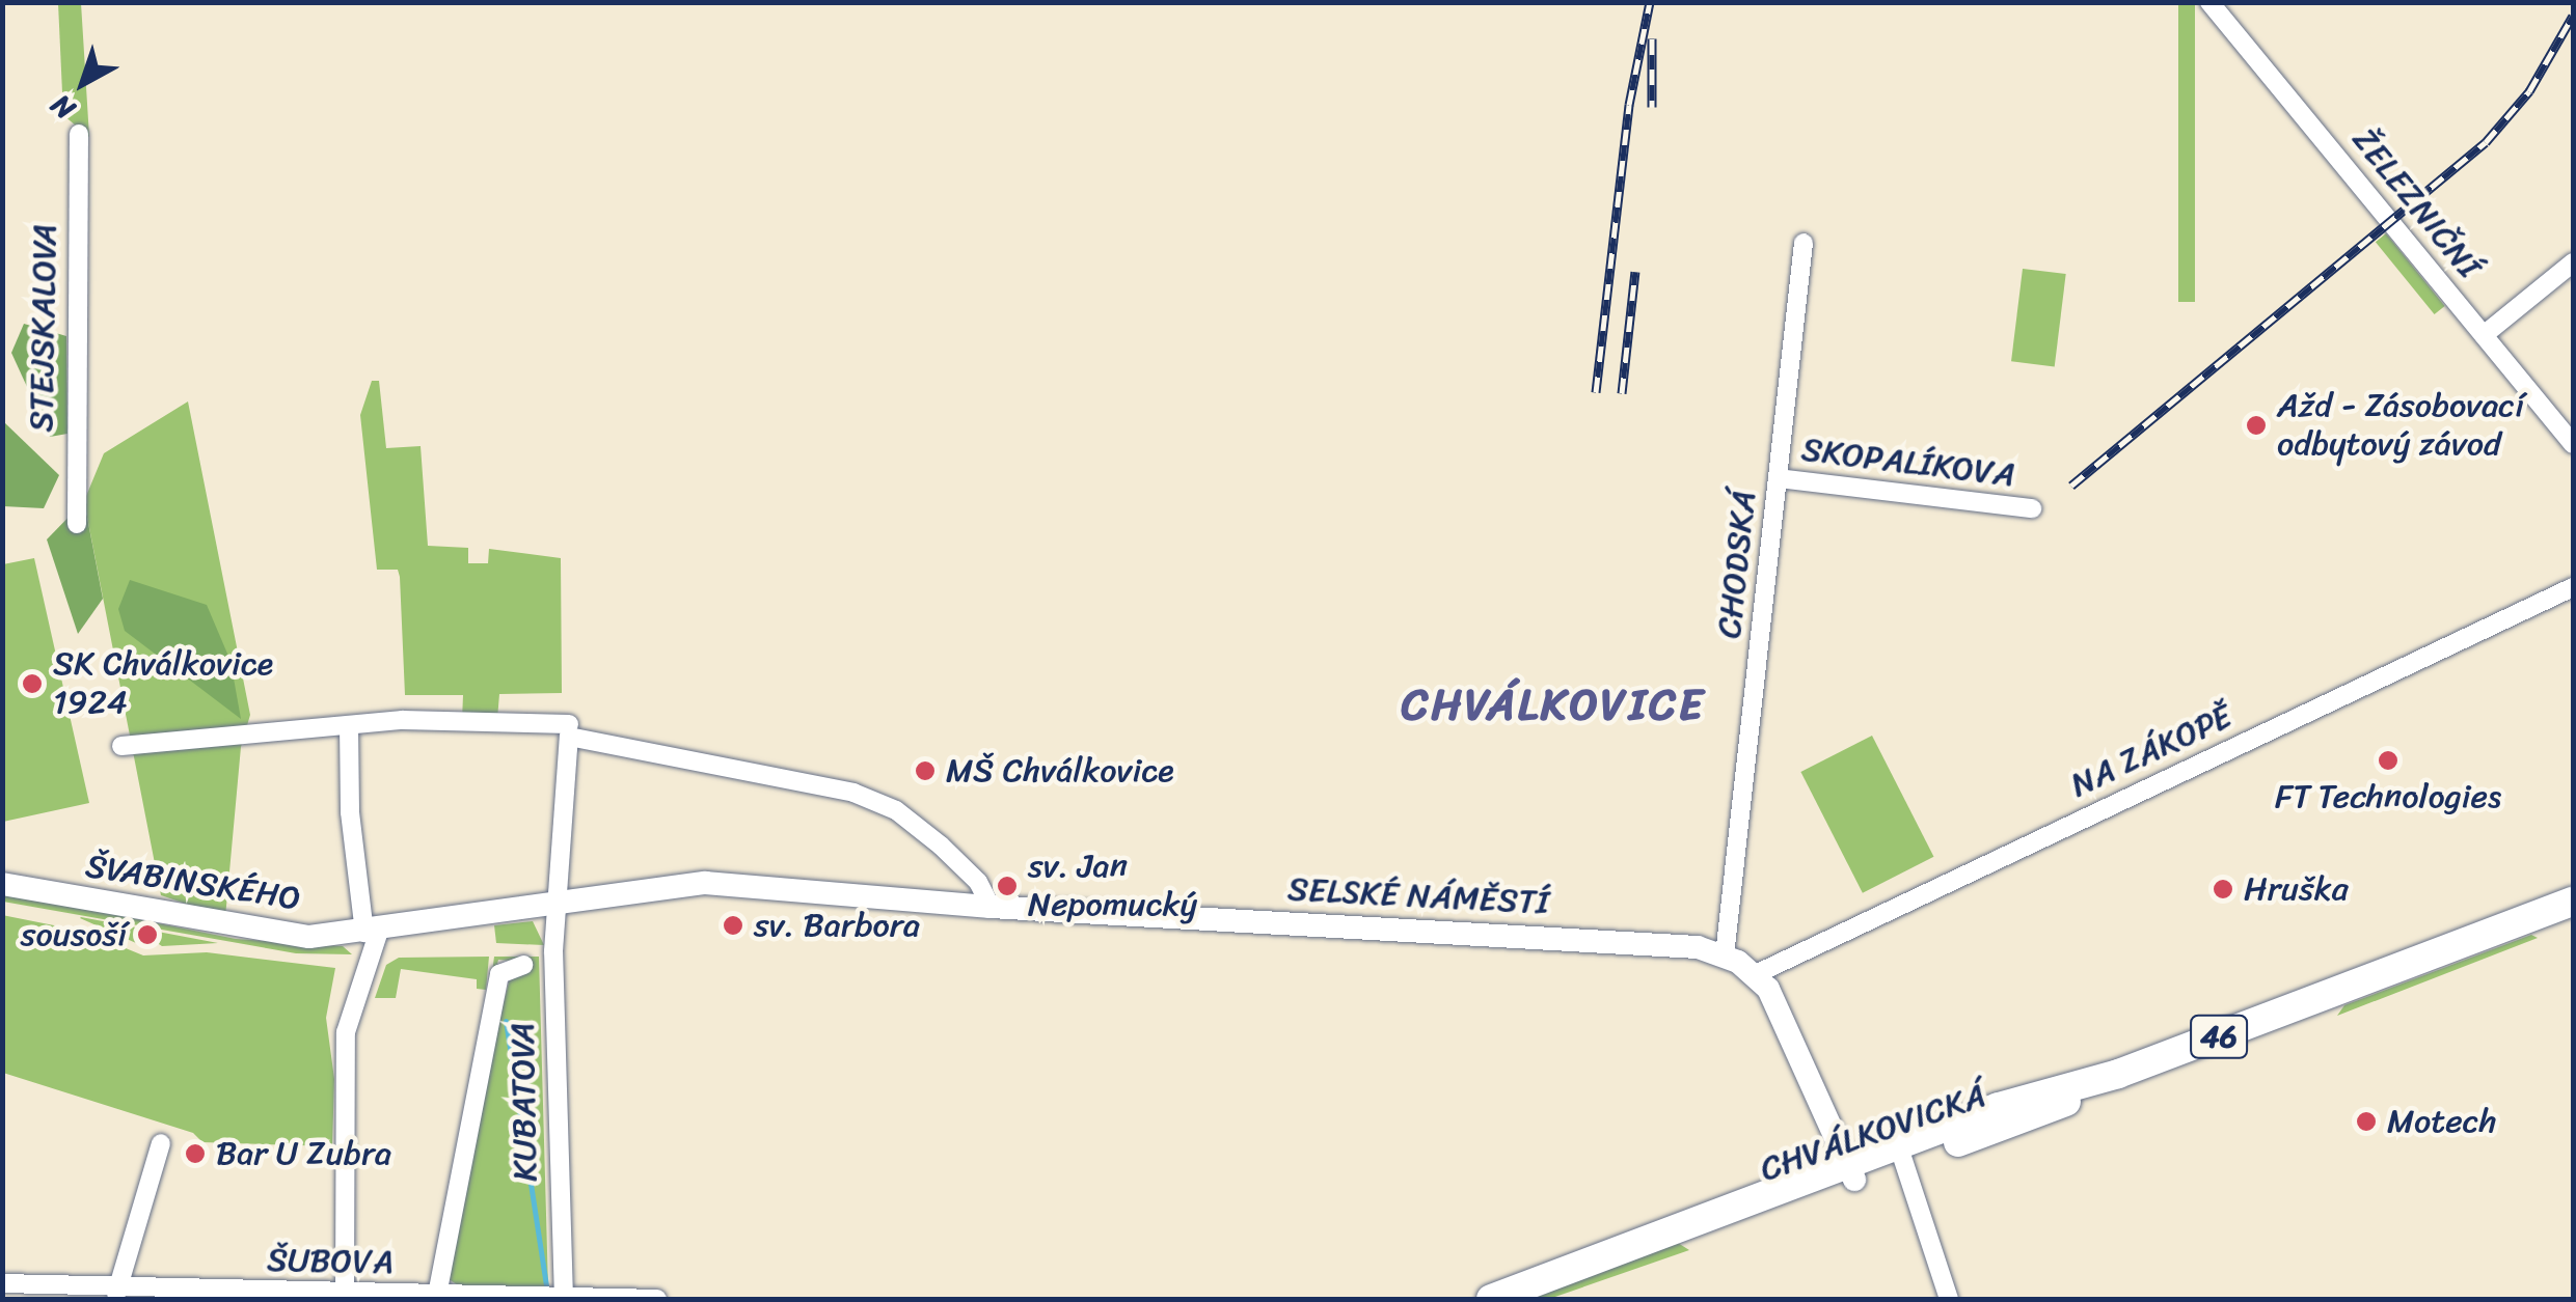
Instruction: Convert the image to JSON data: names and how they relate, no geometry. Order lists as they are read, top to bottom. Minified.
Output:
{"streets":{"main road":["46","CHVÁLKOVICKÁ"],"street":["ŽELEZNIČNÍ","STEJSKALOVA","SKOPALÍKOVA","CHODSKÁ","NA ZÁKOPĚ","ŠVABINSKÉHO","SELSKÉ NÁMĚSTÍ","KUBATOVA","ŠUBOVA"]},"crossings":[["SKOPALÍKOVA","CHODSKÁ"],["CHODSKÁ","SELSKÉ NÁMĚSTÍ"],["NA ZÁKOPĚ","SELSKÉ NÁMĚSTÍ"],["ŠVABINSKÉHO","SELSKÉ NÁMĚSTÍ"],["ŠVABINSKÉHO","KUBATOVA"],["SELSKÉ NÁMĚSTÍ","KUBATOVA"],["SELSKÉ NÁMĚSTÍ","CHVÁLKOVICKÁ"],["KUBATOVA","ŠUBOVA"]],"districts":["CHVÁLKOVICE"],"places":["Ažd - Zásobovací odbytový závod","SK Chválkovice 1924","FT Technologies","MŠ Chválkovice","sv. Jan Nepomucký","Hruška","sv. Barbora","sousoší","Motech","Bar U Zubra"],"north":"bottom left"}
